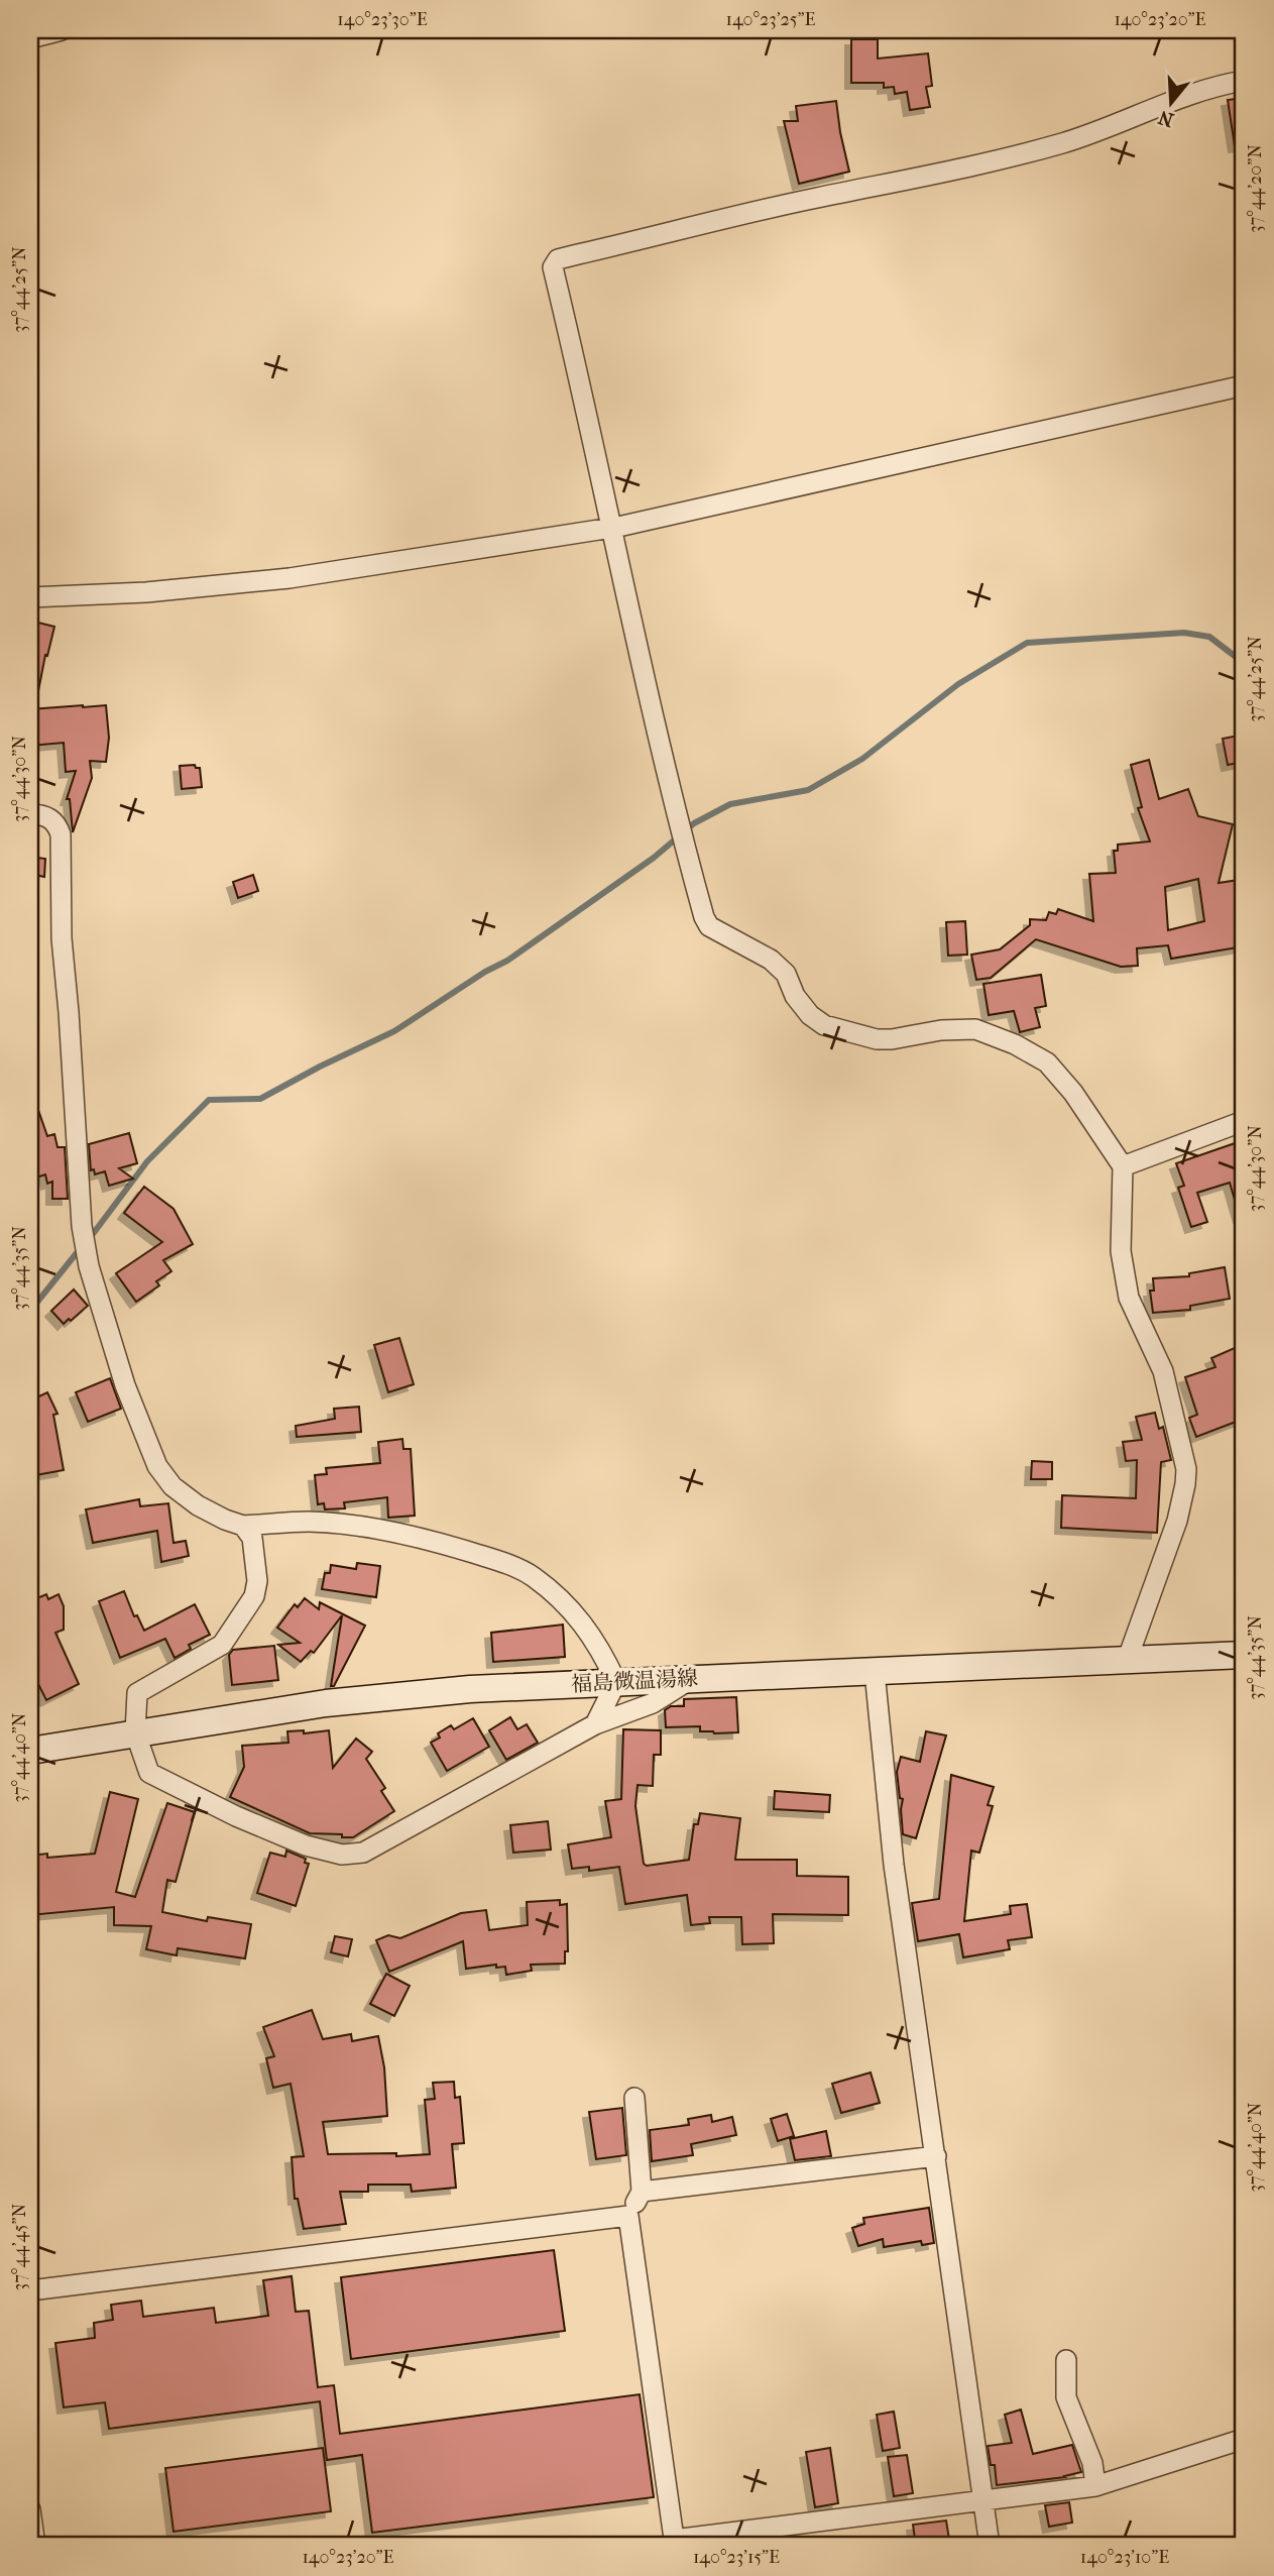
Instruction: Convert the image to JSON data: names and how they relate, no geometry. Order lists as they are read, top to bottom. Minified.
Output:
{"streets":{"main road":["福島微温湯線"]},"north":"bottom","coordinates":["140°23'30\"E","140°23'25\"E","140°23'20\"E","37°44'20\"N","37°44'25\"N","37°44'30\"N","37°44'35\"N","37°44'40\"N","37°44'45\"N","140°23'15\"E","140°23'10\"E"]}
